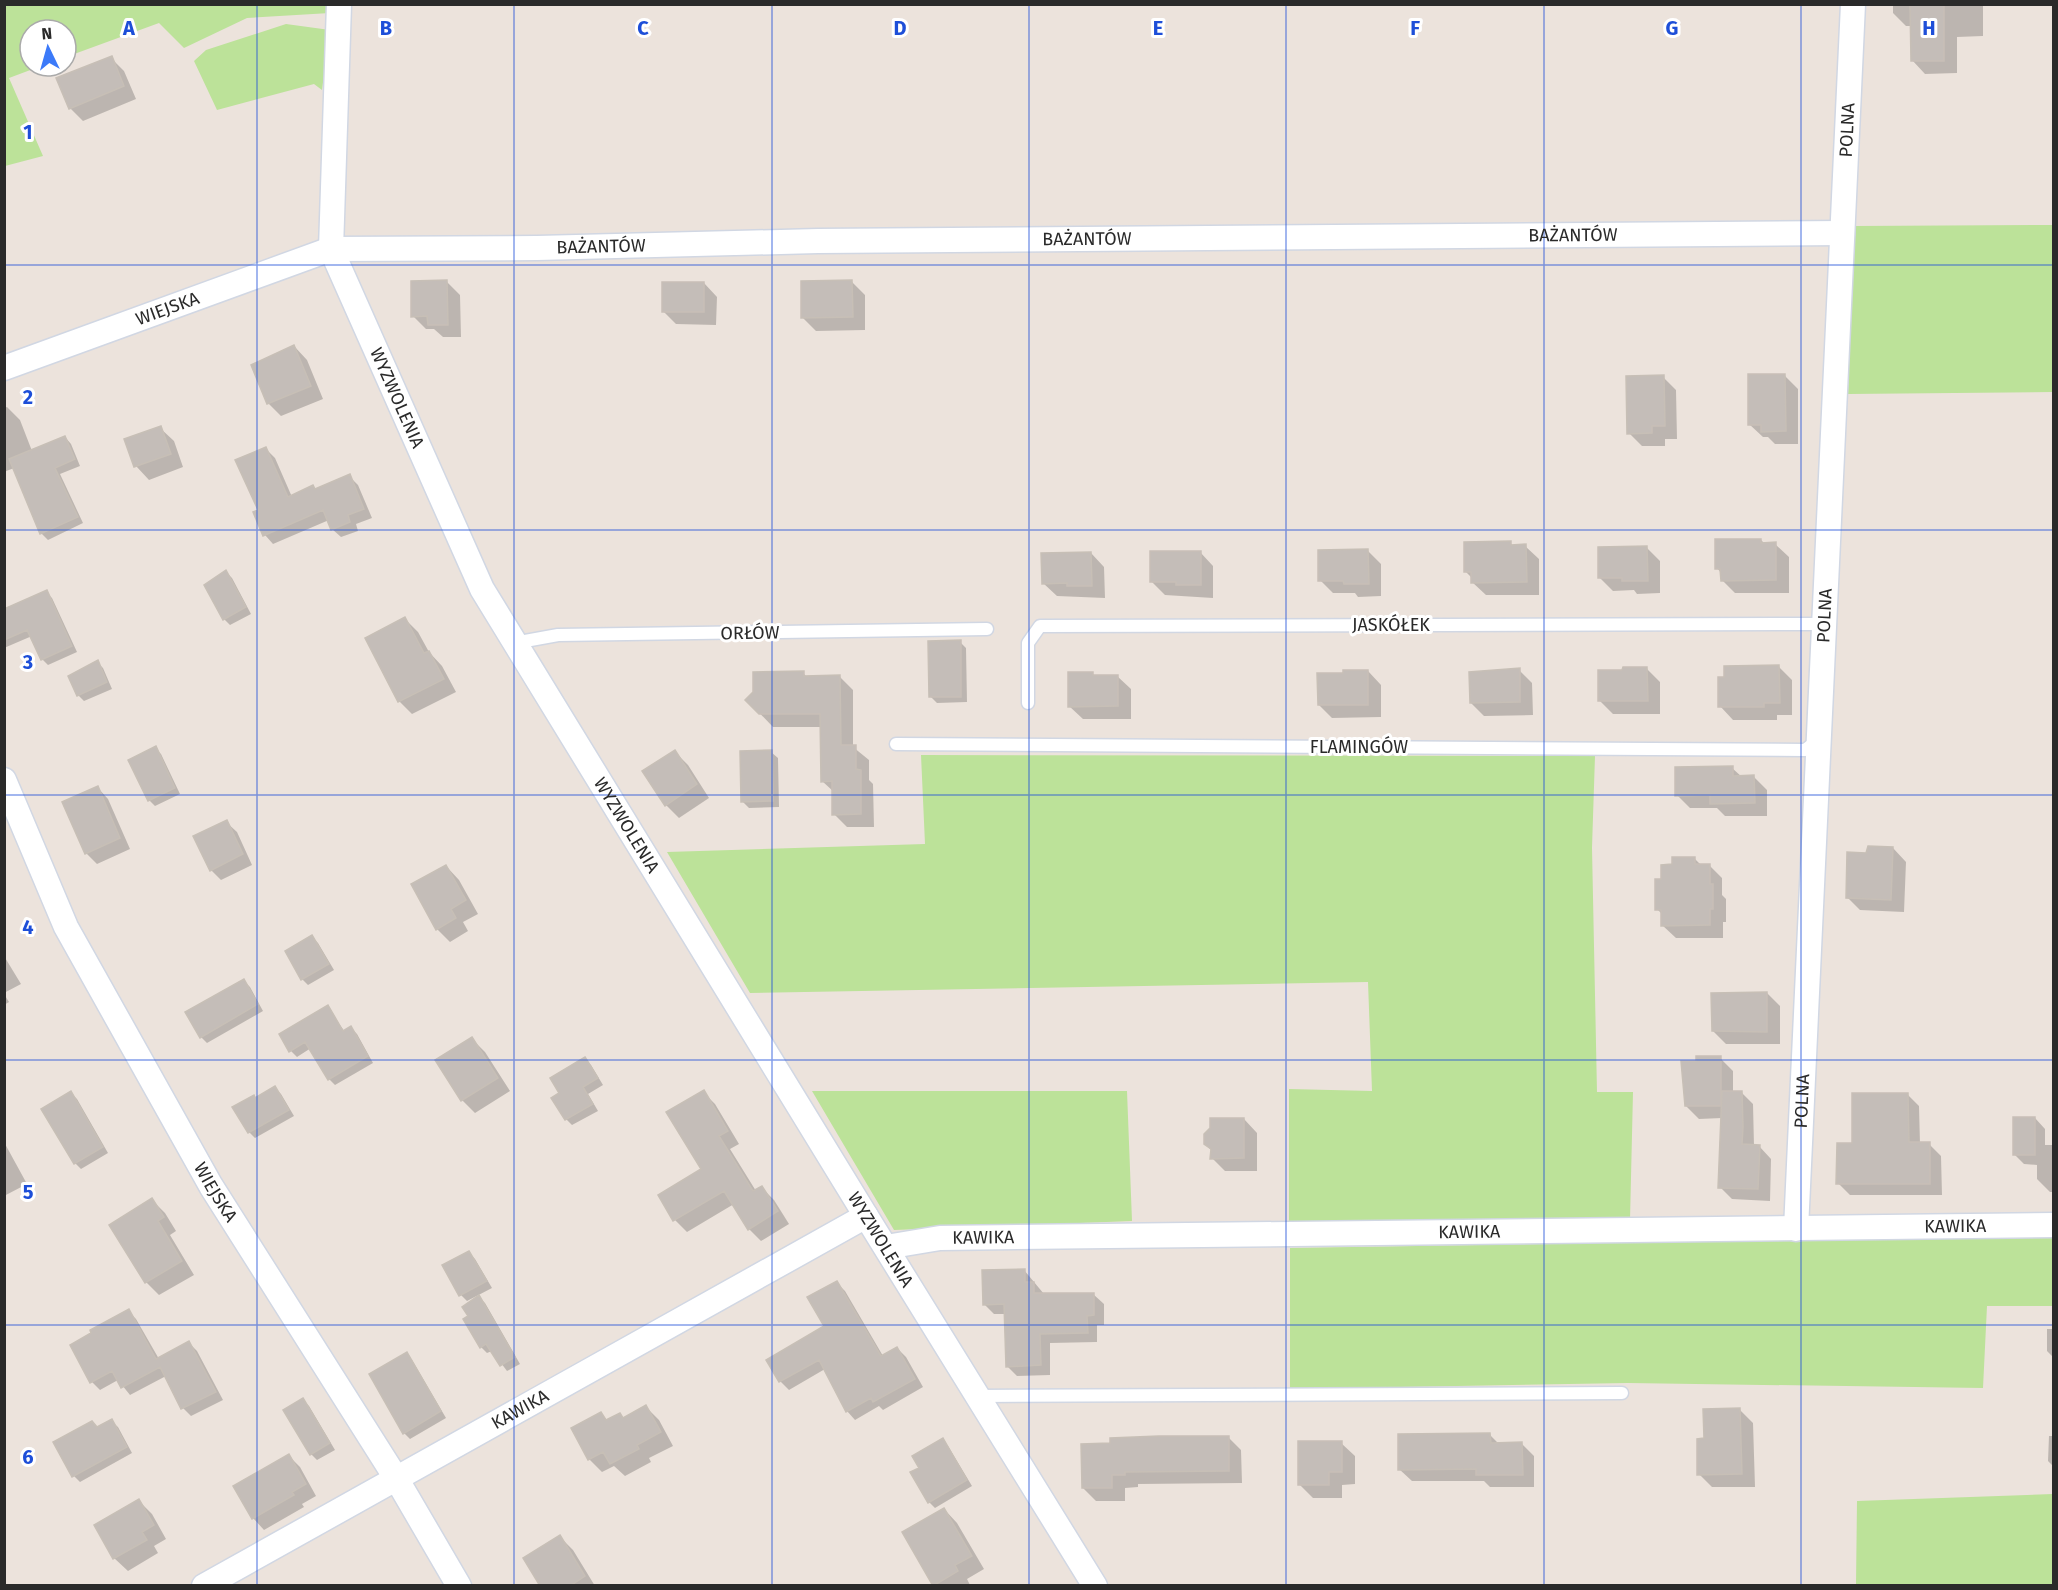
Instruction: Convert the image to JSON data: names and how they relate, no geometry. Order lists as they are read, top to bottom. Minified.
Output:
{"streets":{"street":["POLNA","BAŻANTÓW","WIEJSKA","WYZWOLENIA","KAWIKA"],"lane":["JASKÓŁEK","ORŁÓW","FLAMINGÓW"]},"crossings":[["POLNA","BAŻANTÓW"],["POLNA","JASKÓŁEK"],["POLNA","FLAMINGÓW"],["POLNA","KAWIKA"],["BAŻANTÓW","WIEJSKA"],["BAŻANTÓW","WYZWOLENIA"],["WIEJSKA","WYZWOLENIA"],["WIEJSKA","KAWIKA"],["WYZWOLENIA","ORŁÓW"],["WYZWOLENIA","KAWIKA"]],"north":"top","grid":{"columns":["A","B","C","D","E","F","G","H"],"rows":["1","2","3","4","5","6"]}}
